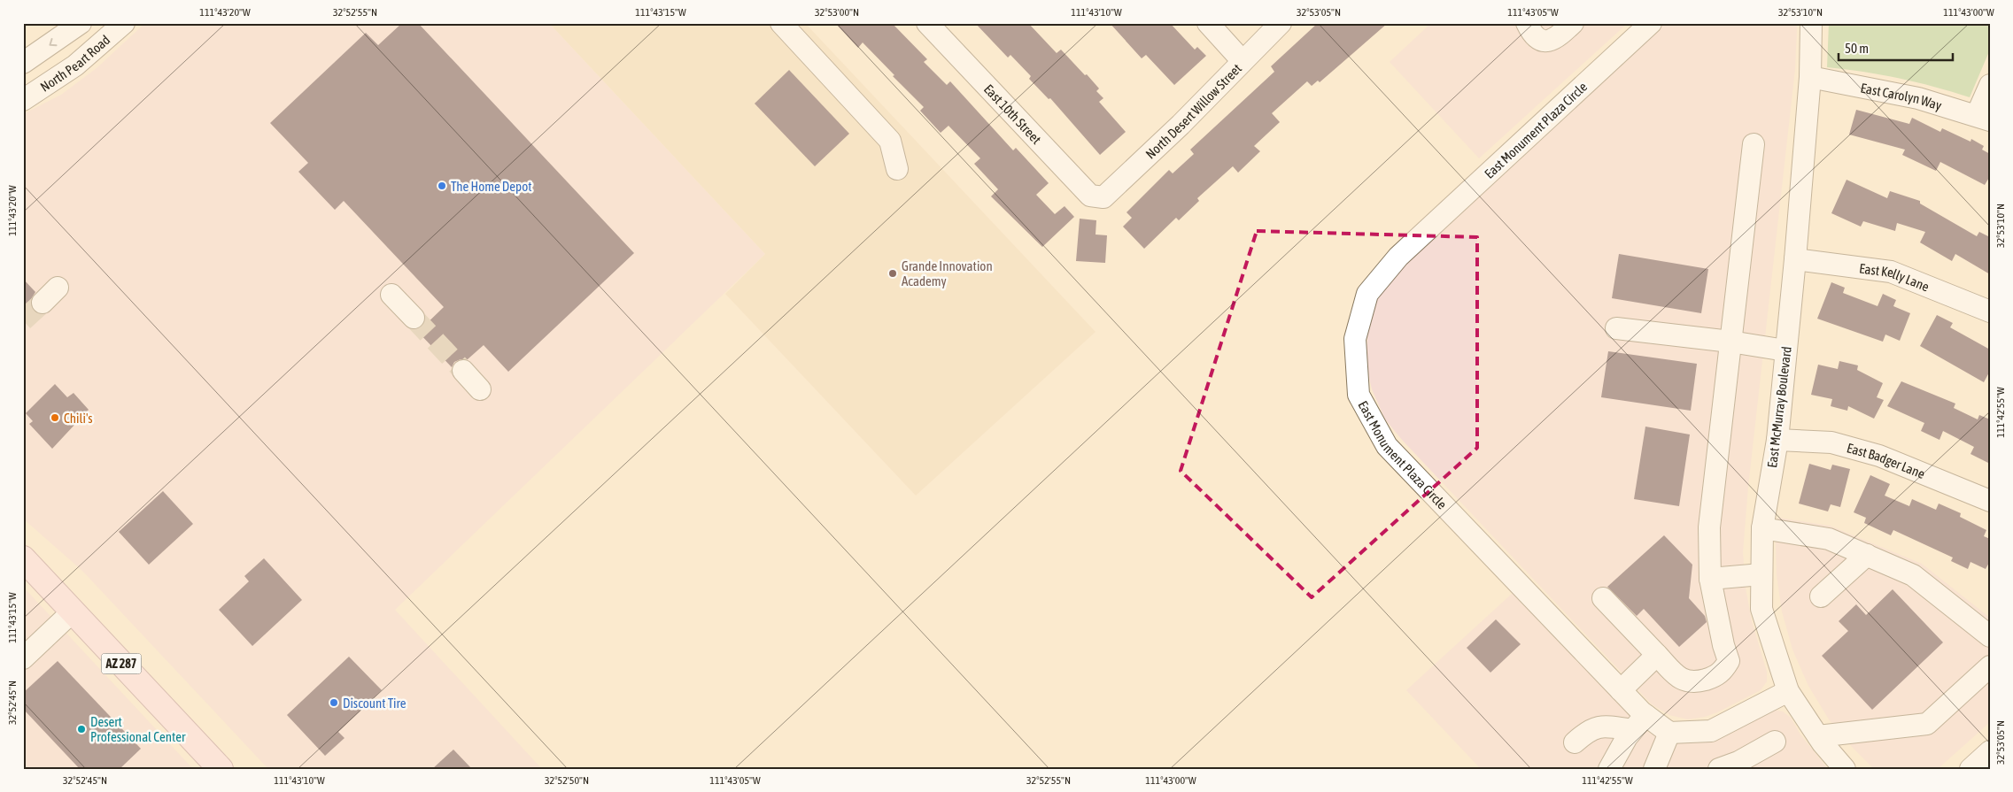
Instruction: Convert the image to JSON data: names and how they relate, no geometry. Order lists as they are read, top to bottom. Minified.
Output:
{"streets":{"main road":["AZ 287"],"street":["North Peart Road","East Carolyn Way","North Desert Willow Street","East 10th Street","East Monument Plaza Circle","East Kelly Lane","East McMurray Boulevard","East Badger Lane"]},"crossings":[["East Carolyn Way","East McMurray Boulevard"],["North Desert Willow Street","East 10th Street"],["East Kelly Lane","East McMurray Boulevard"],["East McMurray Boulevard","East Badger Lane"]],"places":["The Home Depot","Grande Innovation Academy","Chili's","Discount Tire","Desert Professional Center"],"scale_bar":"50 m","coordinates":["111°43'20\"W","32°52'55\"N","111°43'15\"W","32°53'00\"N","111°43'10\"W","32°53'05\"N","111°43'05\"W","32°53'10\"N","111°43'00\"W","111°42'55\"W","32°52'45\"N","32°52'50\"N"]}
